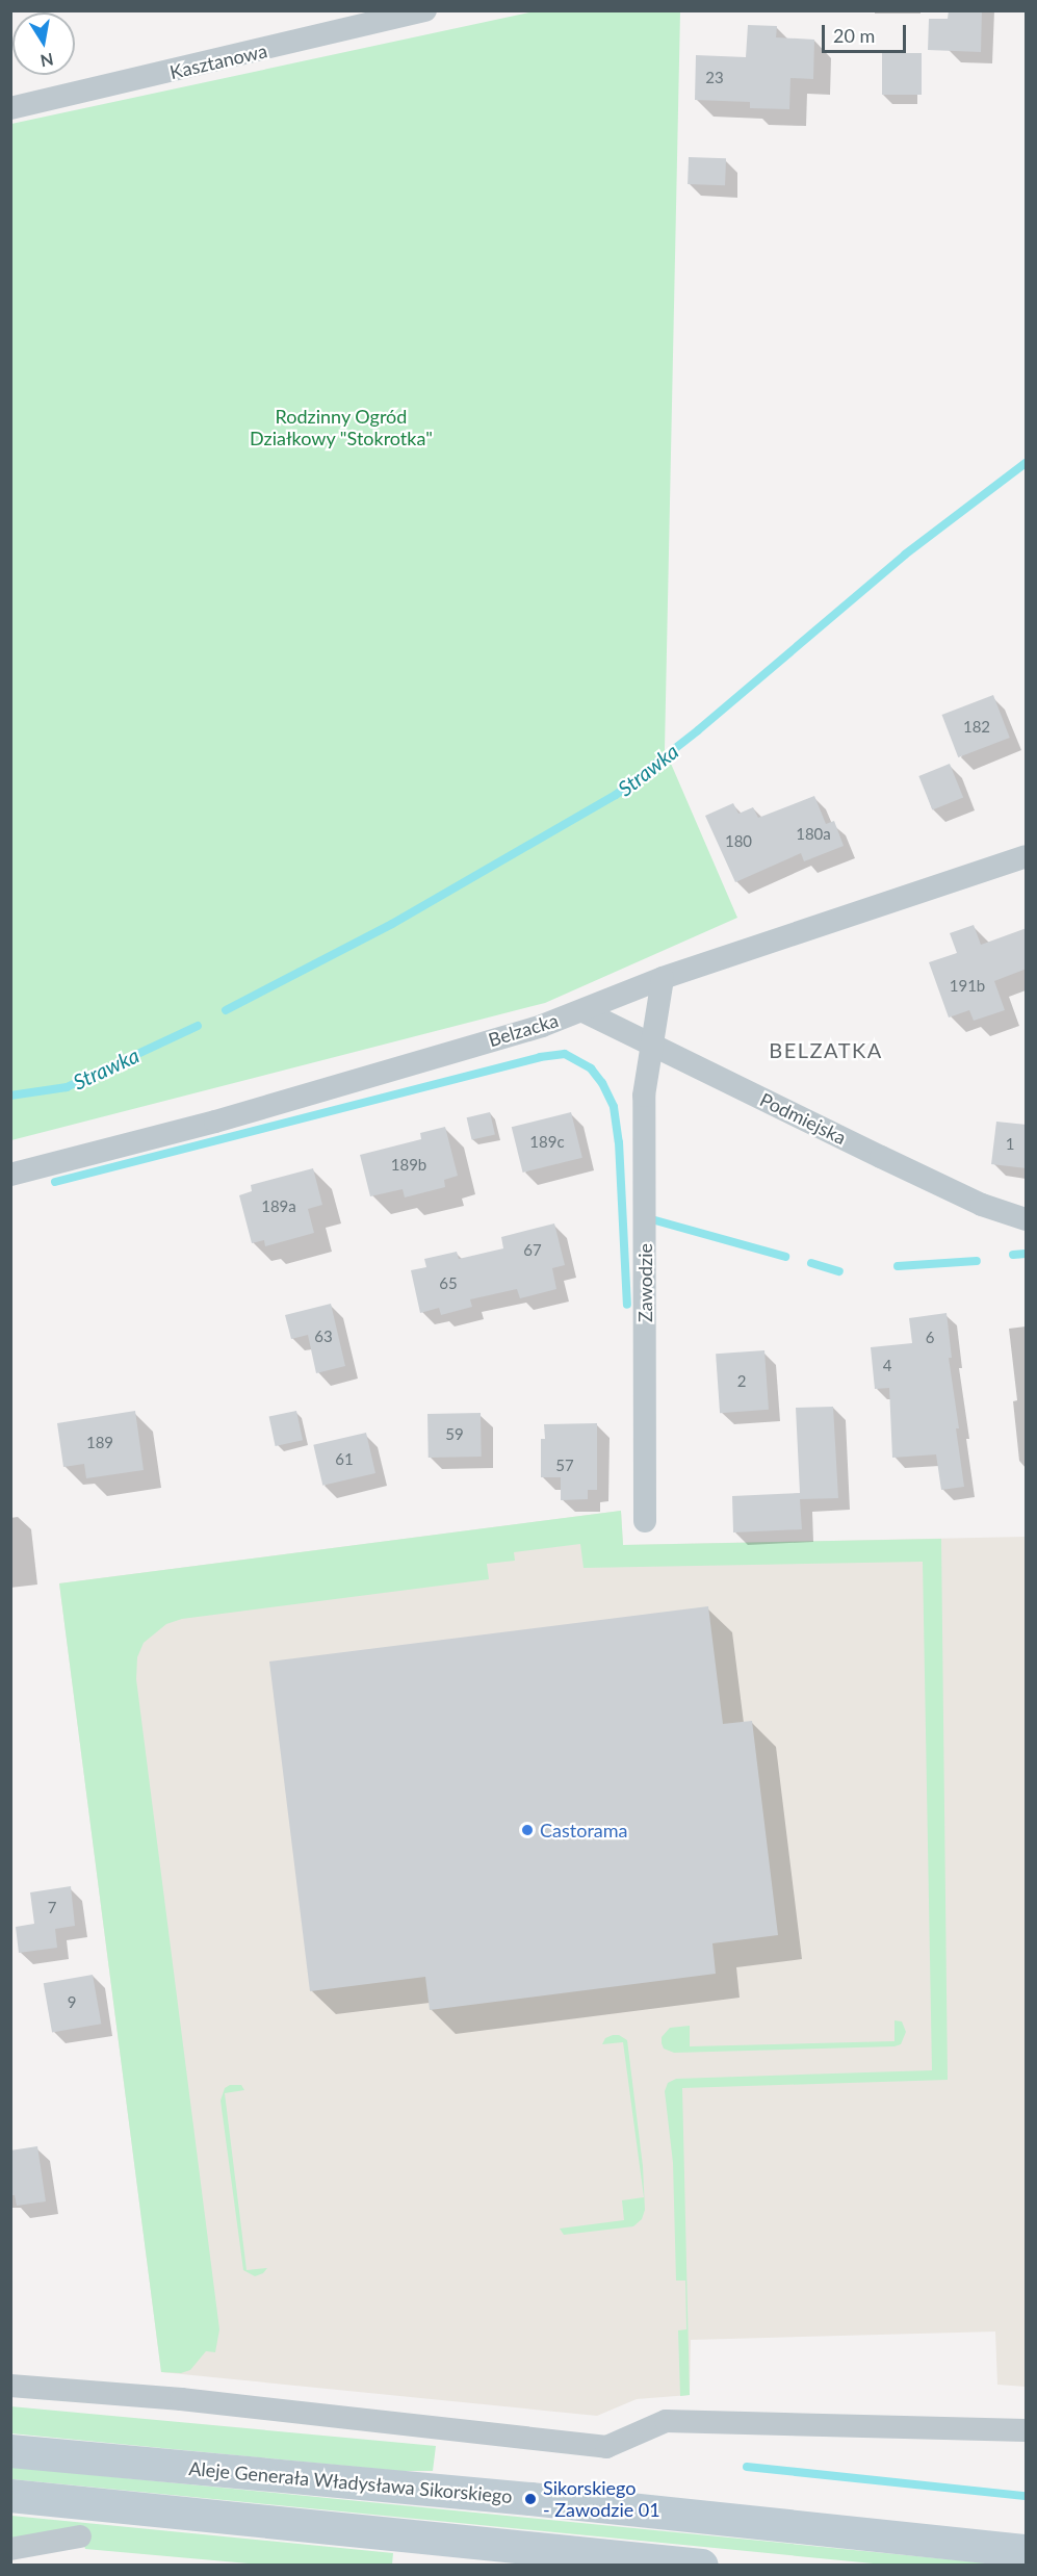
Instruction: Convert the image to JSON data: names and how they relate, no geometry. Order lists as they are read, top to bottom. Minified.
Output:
{"streets":{"main road":["Aleje Generała Władysława Sikorskiego"],"street":["Kasztanowa","Belzacka","Podmiejska","Zawodzie"]},"crossings":[["Belzacka","Podmiejska"],["Belzacka","Zawodzie"],["Podmiejska","Zawodzie"]],"districts":["BELZATKA"],"water":["Strawka"],"parks":["Rodzinny Ogród Działkowy \"Stokrotka\""],"places":["Castorama","Sikorskiego - Zawodzie 01"],"house_numbers":["23","182","180a","180","191b","189c","1","189b","189a","67","65","63","6","4","2","59","189","61","57","7","9"],"scale_bar":"20 m","north":"bottom"}
